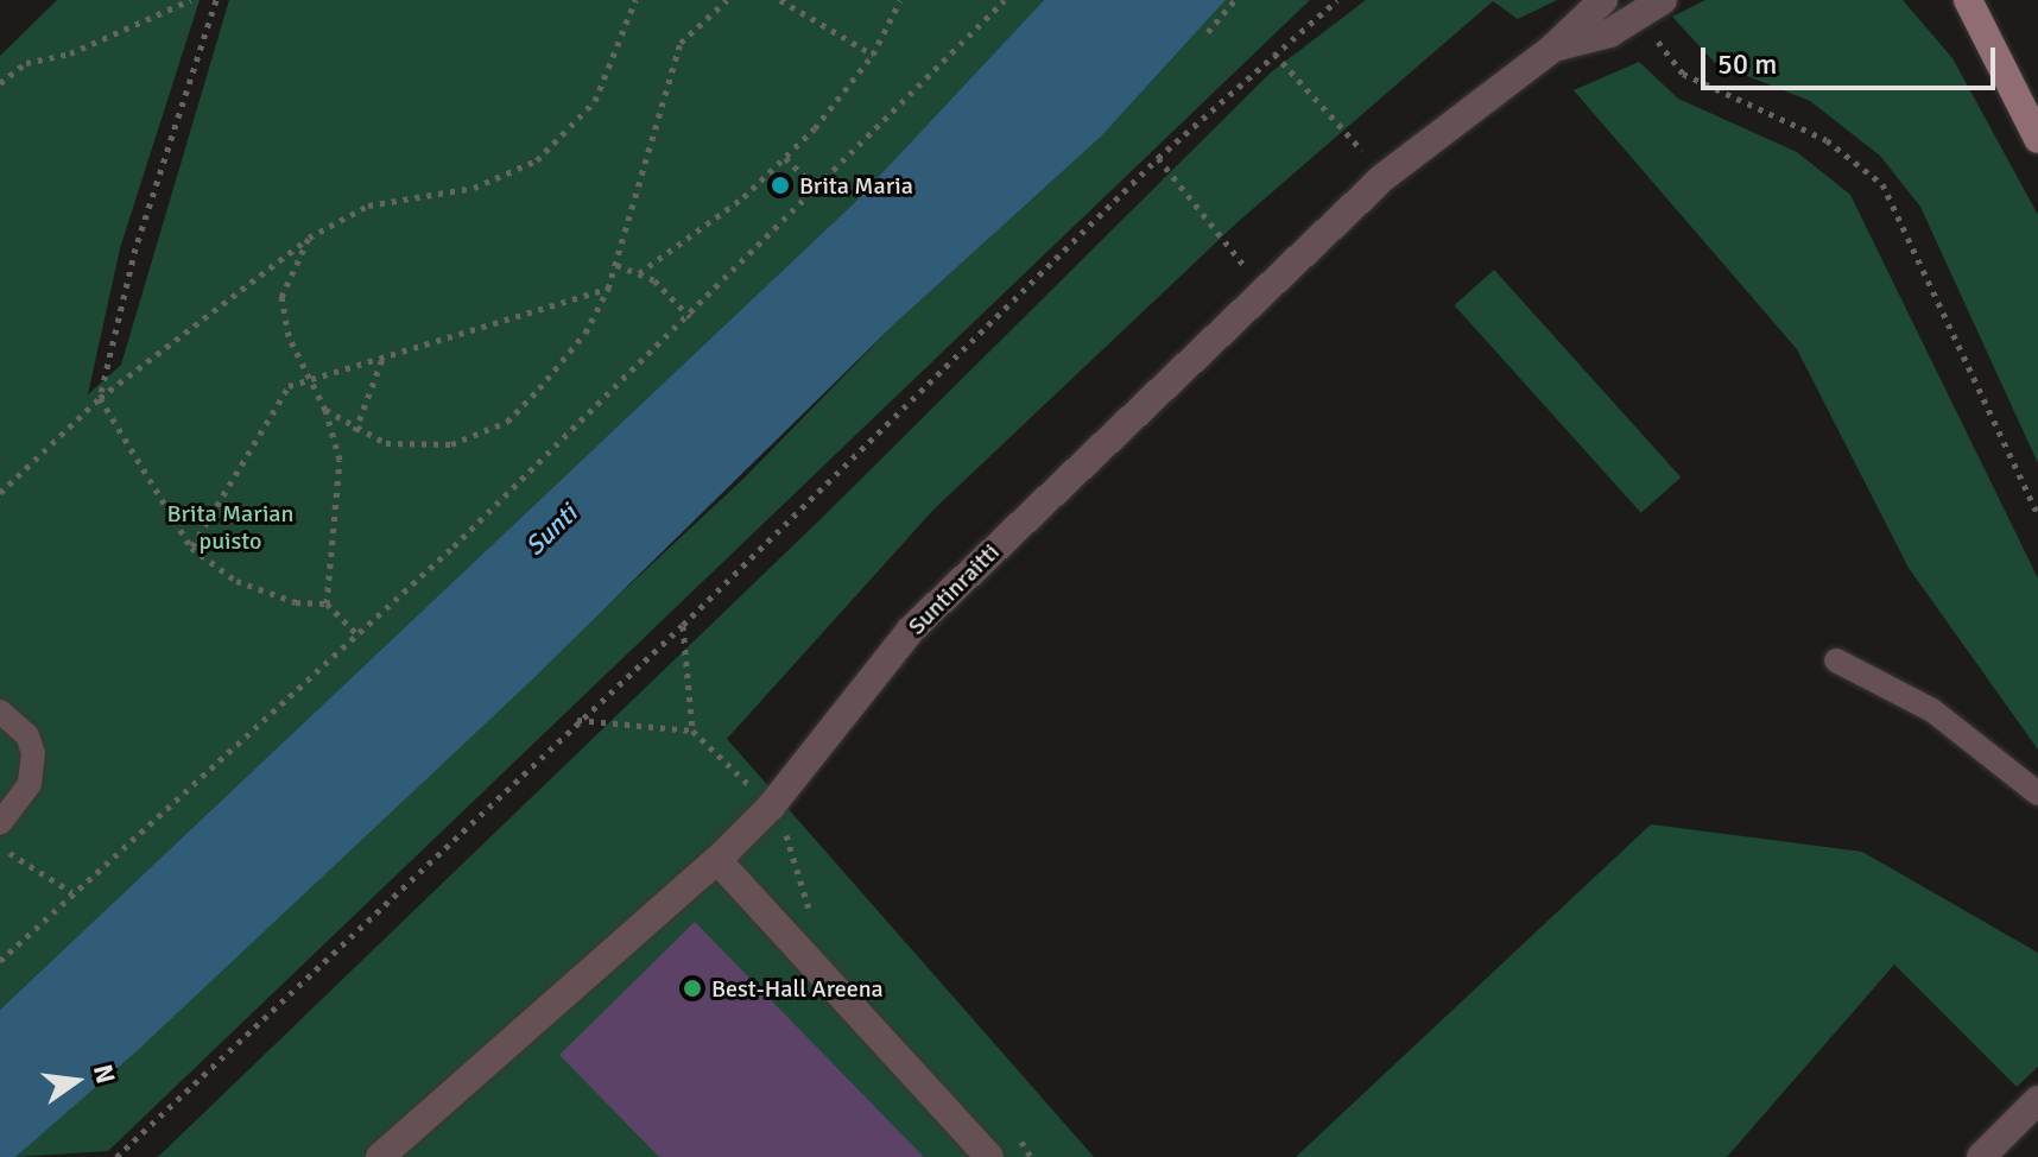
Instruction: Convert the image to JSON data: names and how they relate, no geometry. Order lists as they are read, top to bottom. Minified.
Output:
{"streets":{"street":["Suntinraitti"]},"water":["Sunti"],"parks":["Brita Marian puisto"],"places":["Brita Maria","Best‑Hall Areena"],"scale_bar":"50 m","north":"right"}
